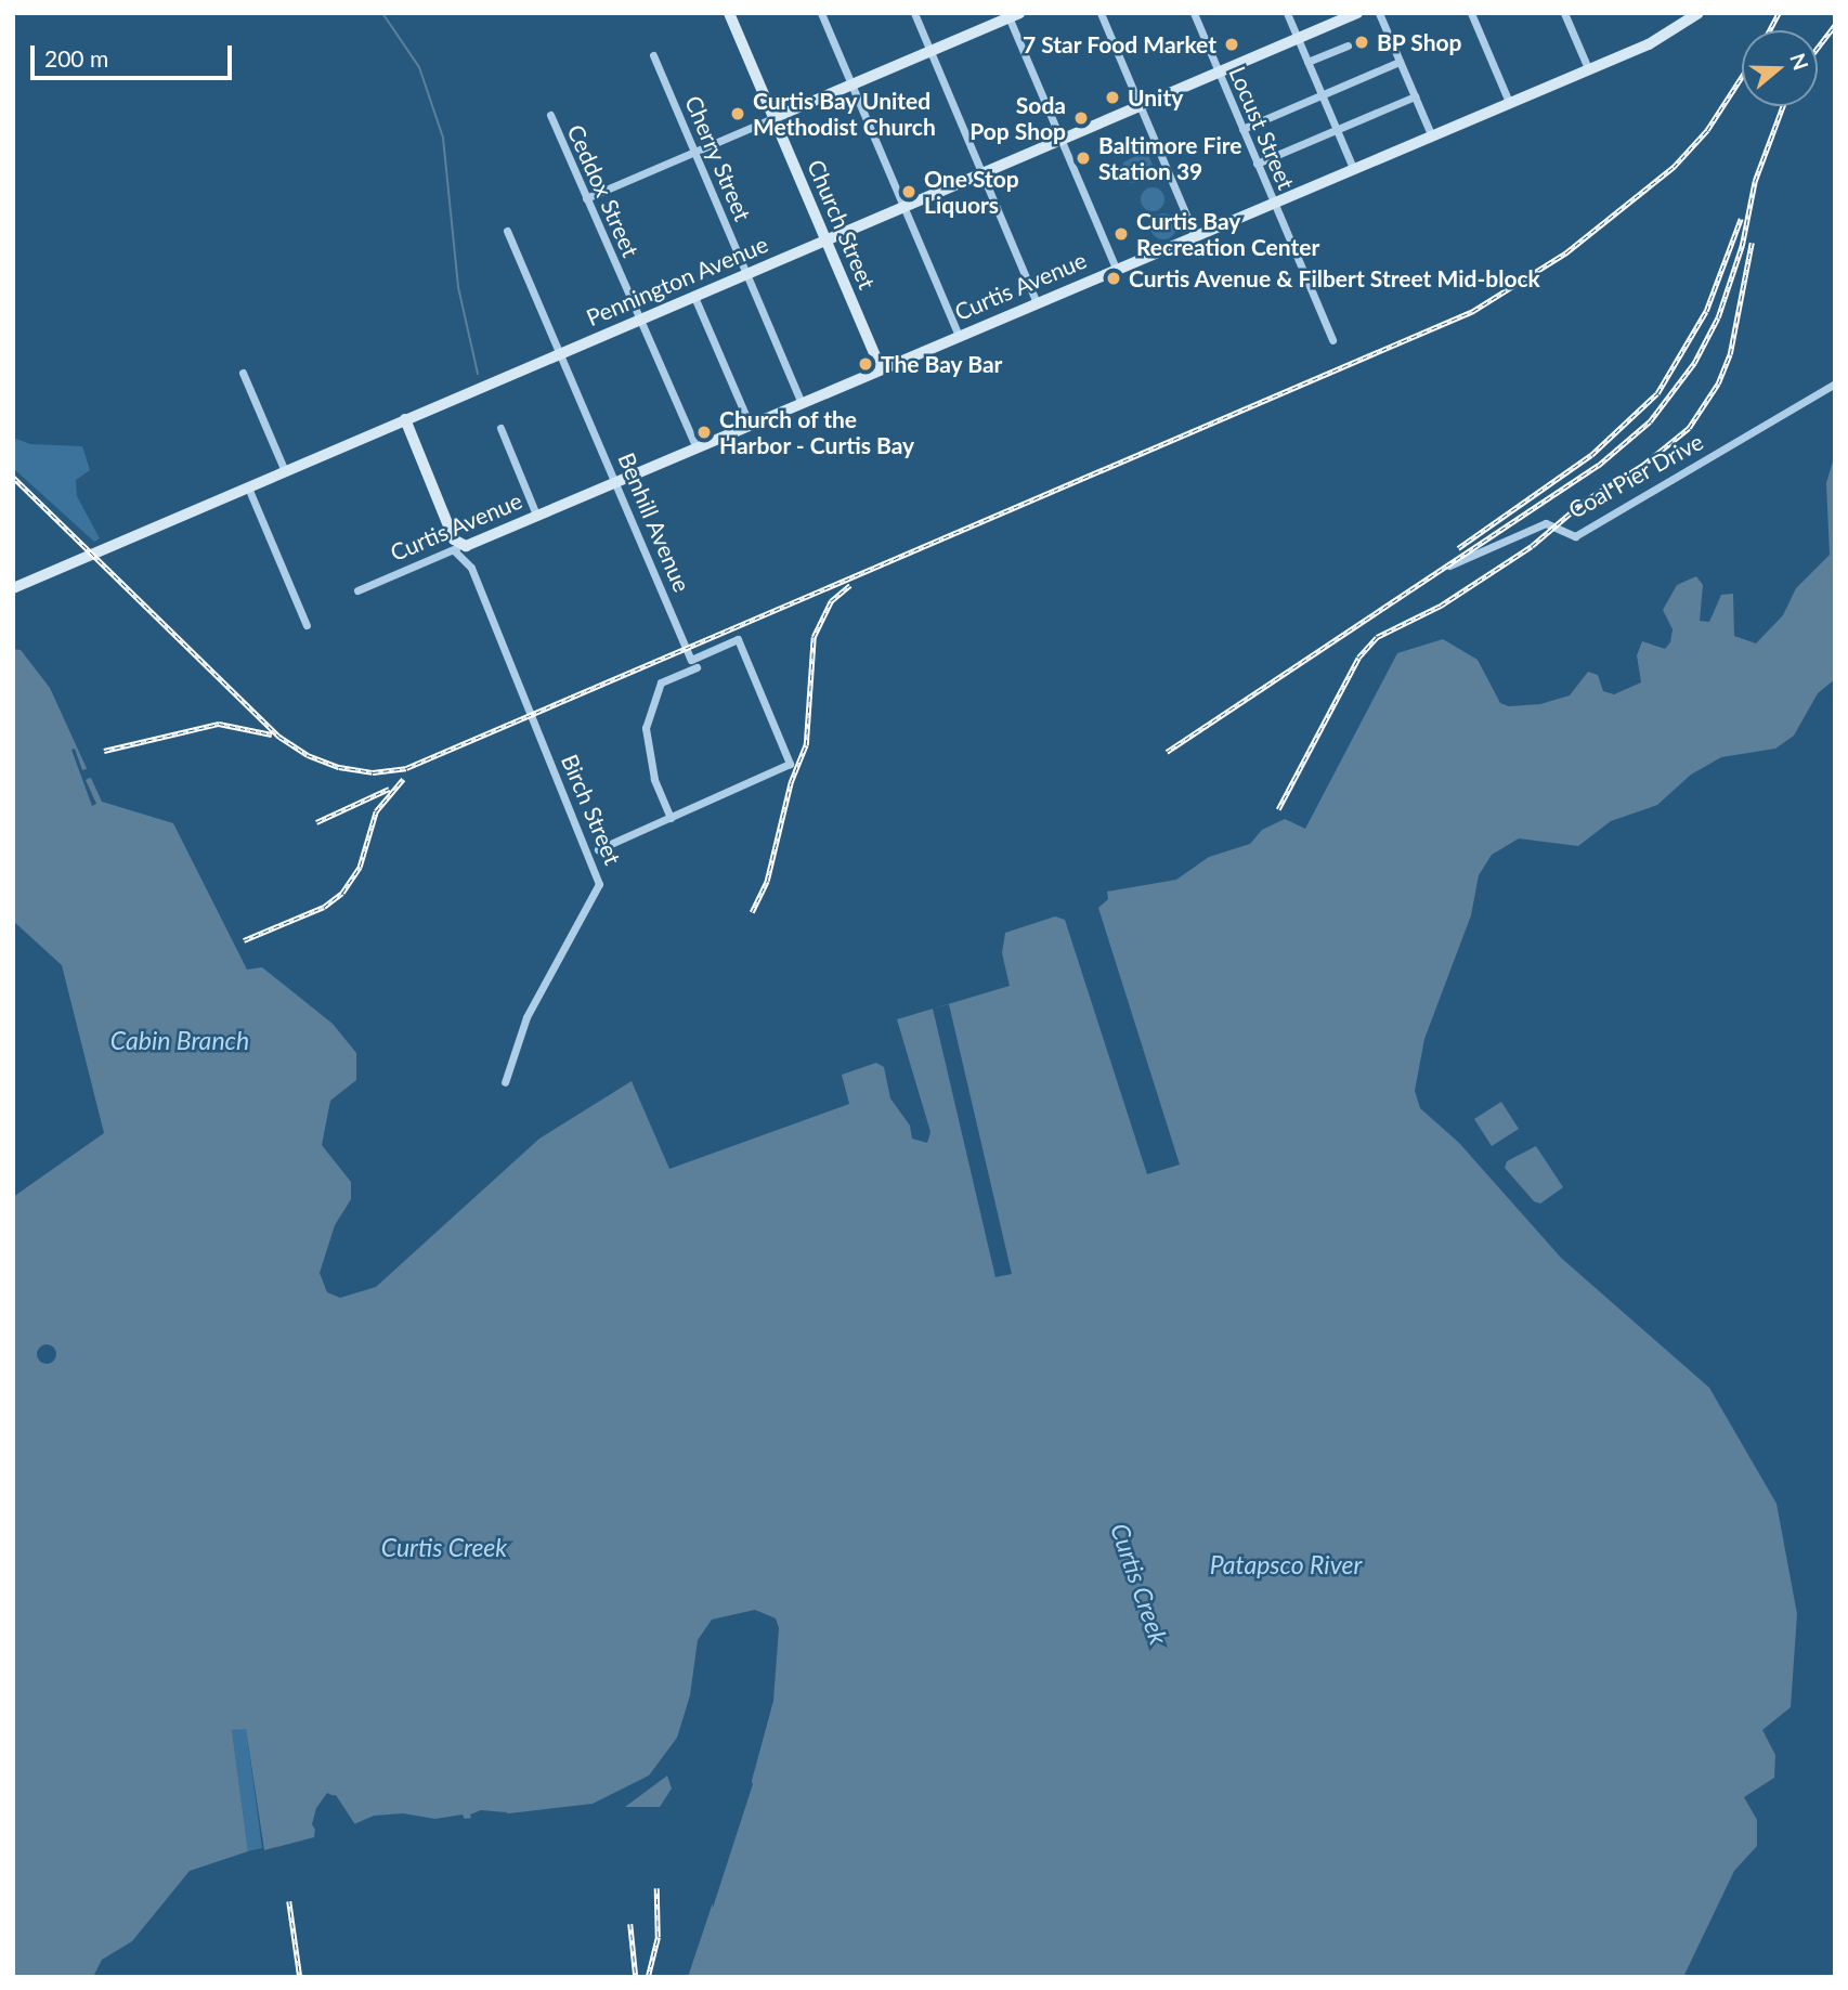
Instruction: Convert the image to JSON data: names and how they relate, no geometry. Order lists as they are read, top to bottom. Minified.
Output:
{"streets":{"main road":["Church Street","Pennington Avenue","Curtis Avenue","Birch Street"],"street":["Locust Street","Cherry Street","Ceddox Street","Coal Pier Drive","Benhill Avenue"]},"crossings":[["Locust Street","Pennington Avenue"],["Locust Street","Curtis Avenue"],["Cherry Street","Pennington Avenue"],["Cherry Street","Curtis Avenue"],["Ceddox Street","Pennington Avenue"],["Ceddox Street","Curtis Avenue"],["Church Street","Pennington Avenue"],["Church Street","Curtis Avenue"],["Pennington Avenue","Benhill Avenue"],["Pennington Avenue","Birch Street"],["Curtis Avenue","Benhill Avenue"],["Curtis Avenue","Birch Street"]],"water":["Cabin Branch","Curtis Creek","Patapsco River"],"places":["BP Shop","7 Star Food Market","Unity","Curtis Bay United Methodist Church","Soda Pop Shop","Baltimore Fire Station 39","One Stop Liquors","Curtis Bay Recreation Center","Curtis Avenue & Filbert Street Mid-block","The Bay Bar","Church of the Harbor - Curtis Bay"],"scale_bar":"200 m","north":"right"}
